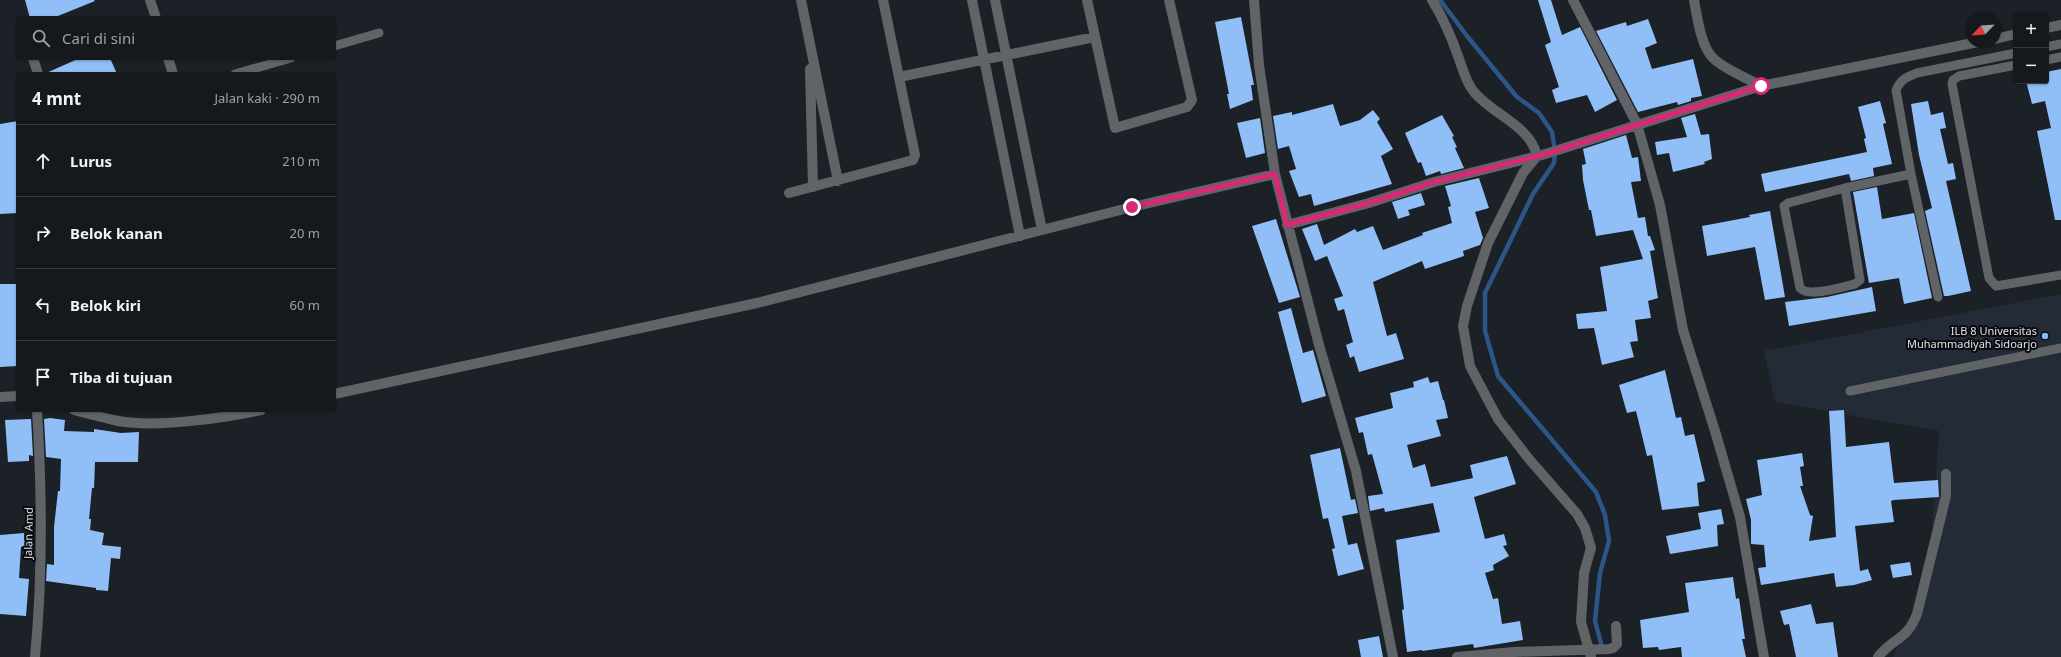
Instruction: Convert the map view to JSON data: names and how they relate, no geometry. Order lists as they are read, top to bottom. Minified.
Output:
{"streets":{"street":["Jalan Amd"]},"places":["ILB 8 Universitas Muhammadiyah Sidoarjo"],"north":"bottom left","page":{"map_buttons":["+","−"],"search":"Cari di sini","heading":["4 mnt","Jalan kaki · 290 m"],"list":[["Lurus","210 m"],["Belok kanan","20 m"],["Belok kiri","60 m"],"Tiba di tujuan"]}}
